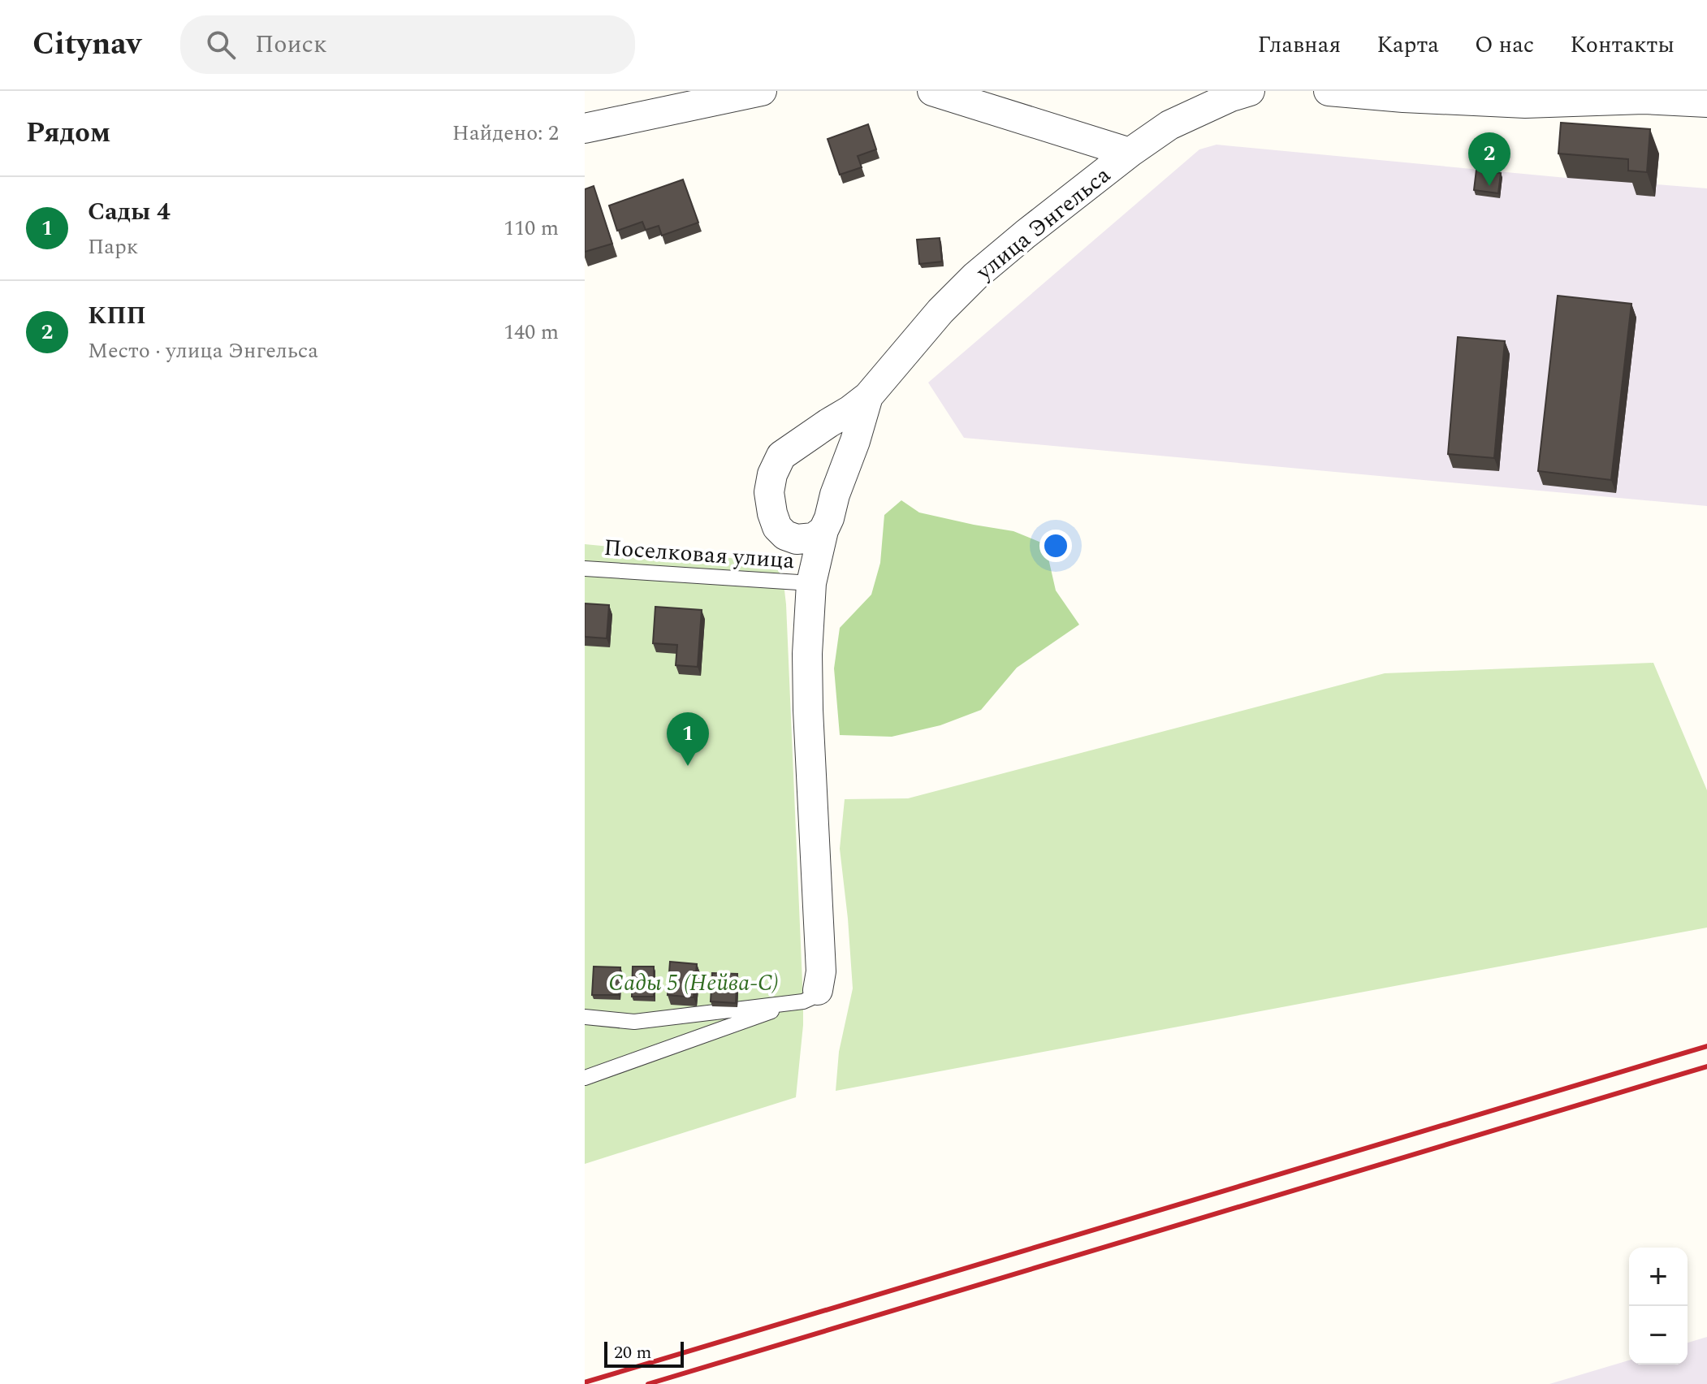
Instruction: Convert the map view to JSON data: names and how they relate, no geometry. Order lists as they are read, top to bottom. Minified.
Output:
{"streets":{"street":["улица Энгельса"],"lane":["Поселковая улица"]},"parks":["Сады 5 (Нейва-С)"],"scale_bar":"20 m","page":{"header":"Citynav","search":"Поиск","nav":["Главная","Карта","О нас","Контакты"],"heading":["Рядом","Найдено: 2"],"pins":["2","1"],"list":[{"mark":"1","name":"Сады 4","note":"Парк","value":"110 m"},{"mark":"2","name":"КПП","note":"Место · улица Энгельса","value":"140 m"}],"map_buttons":["+","−"],"scale":"20 m"}}
